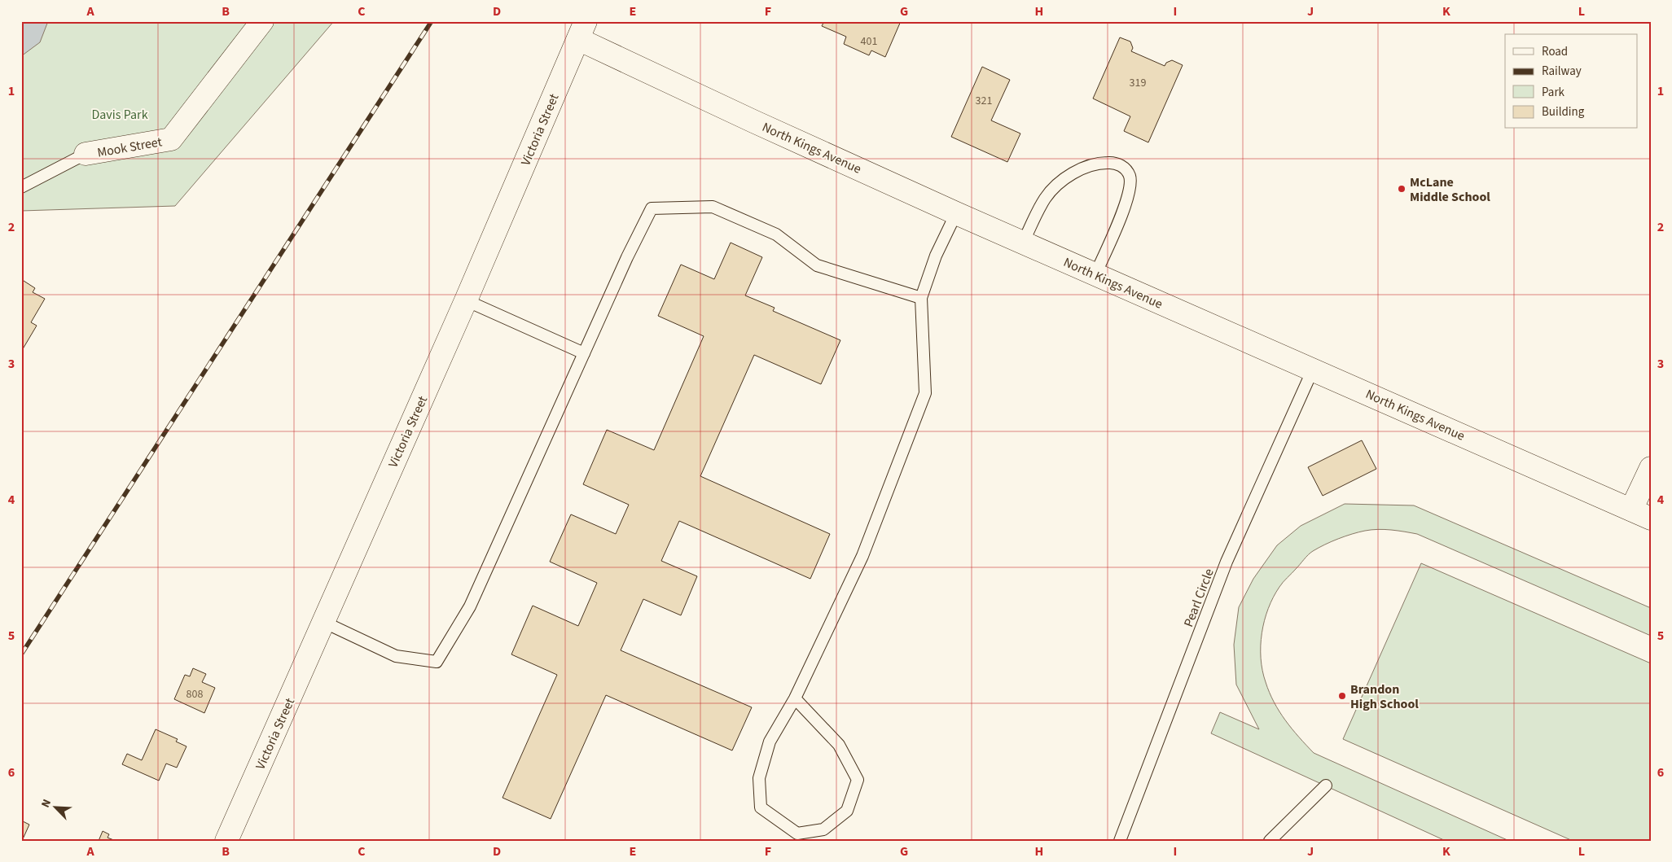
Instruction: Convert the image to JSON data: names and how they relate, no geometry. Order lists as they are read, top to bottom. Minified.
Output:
{"streets":{"street":["Victoria Street","Mook Street","North Kings Avenue"],"lane":["Pearl Circle"]},"crossings":[["Victoria Street","North Kings Avenue"],["North Kings Avenue","Pearl Circle"]],"parks":["Davis Park"],"places":["McLane Middle School","Brandon High School"],"house_numbers":["401","319","321","808"],"legend":["Road","Railway","Park","Building"],"north":"top left","grid":{"columns":["A","B","C","D","E","F","G","H","I","J","K","L"],"rows":["1","2","3","4","5","6"]}}
